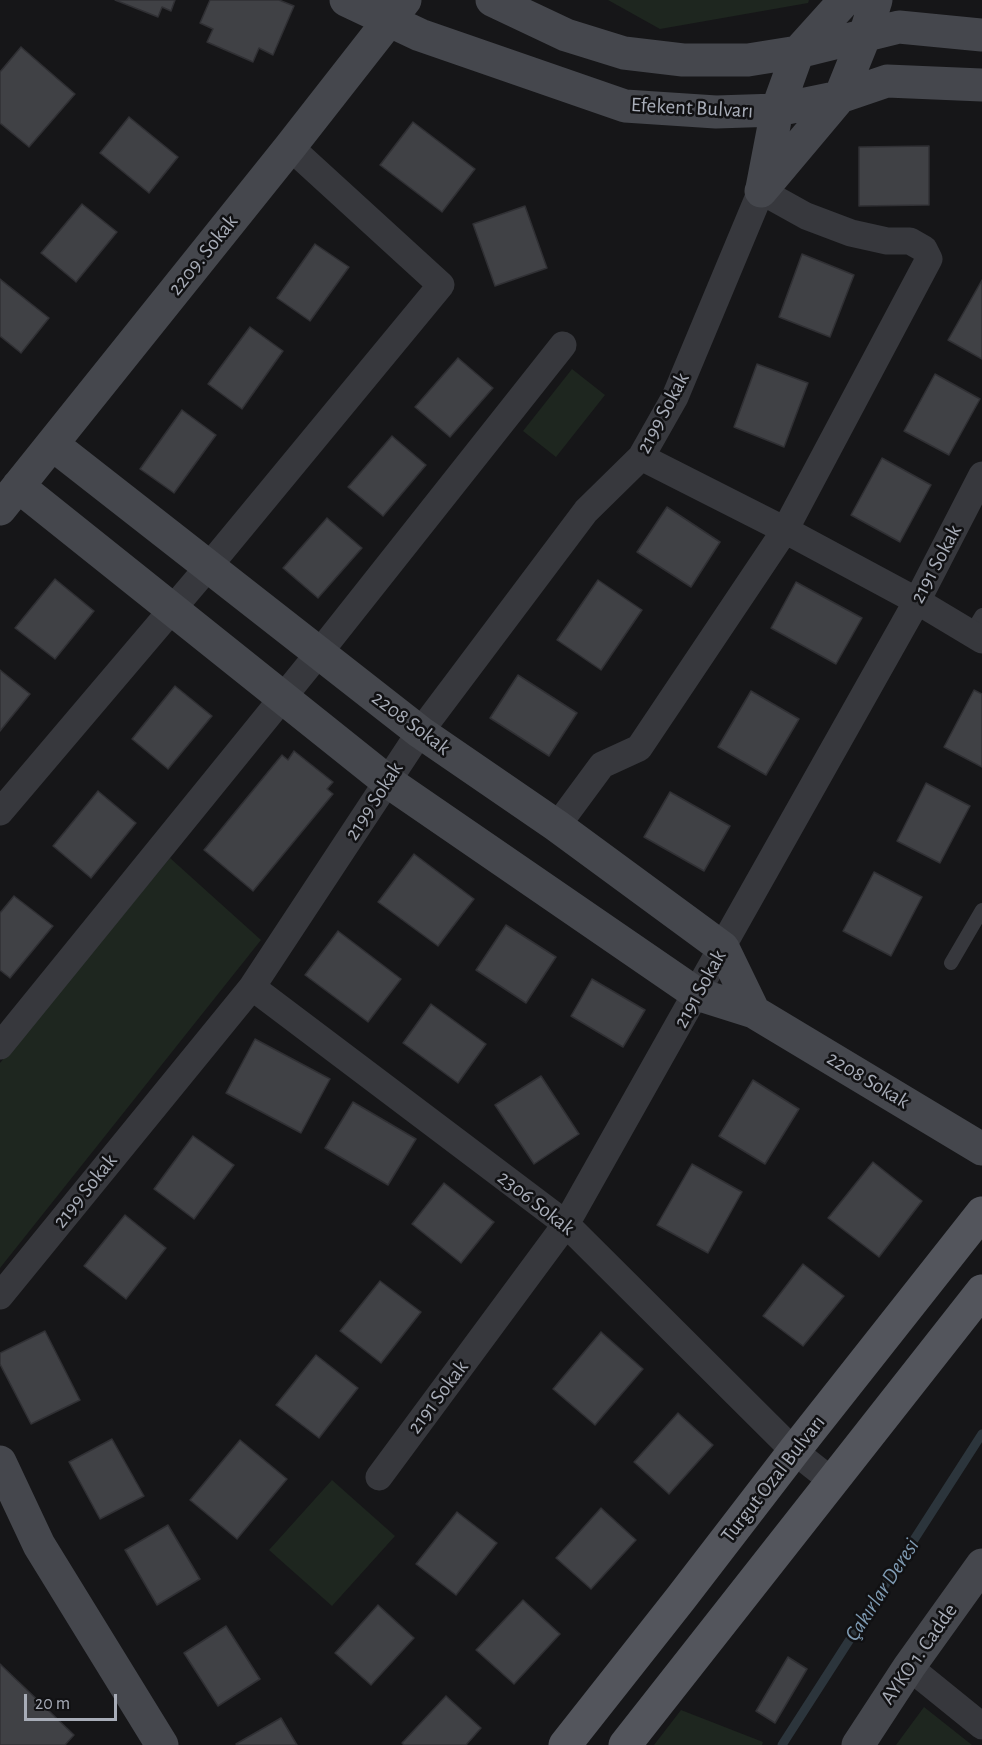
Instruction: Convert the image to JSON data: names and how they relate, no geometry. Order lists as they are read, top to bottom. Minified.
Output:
{"streets":{"main road":["Turgut Ozal Bulvarı"],"street":["Efekent Bulvarı","2209. Sokak","2199 Sokak","2191 Sokak","2208 Sokak","2306 Sokak","AYKO 1. Cadde"]},"crossings":[["Efekent Bulvarı","2209. Sokak"],["2209. Sokak","2208 Sokak"],["2199 Sokak","2208 Sokak"],["2199 Sokak","2306 Sokak"],["2191 Sokak","2208 Sokak"],["2191 Sokak","2306 Sokak"],["2306 Sokak","Turgut Ozal Bulvarı"]],"water":["Çakırlar Deresi"],"scale_bar":"20 m"}
